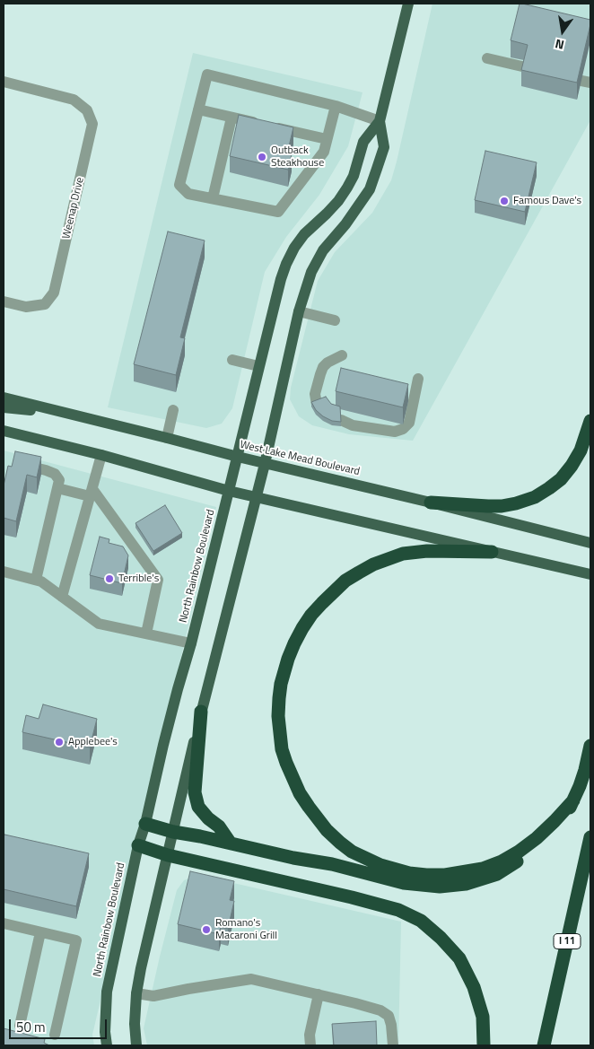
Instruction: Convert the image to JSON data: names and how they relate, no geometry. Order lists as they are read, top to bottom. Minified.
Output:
{"streets":{"highway":["I 11"],"main road":["West Lake Mead Boulevard","North Rainbow Boulevard"],"street":["Weenap Drive"]},"crossings":[["West Lake Mead Boulevard","North Rainbow Boulevard"]],"places":["Outback Steakhouse","Famous Dave's","Terrible's","Applebee's","Romano's Macaroni Grill"],"scale_bar":"50 m","north":"bottom"}
